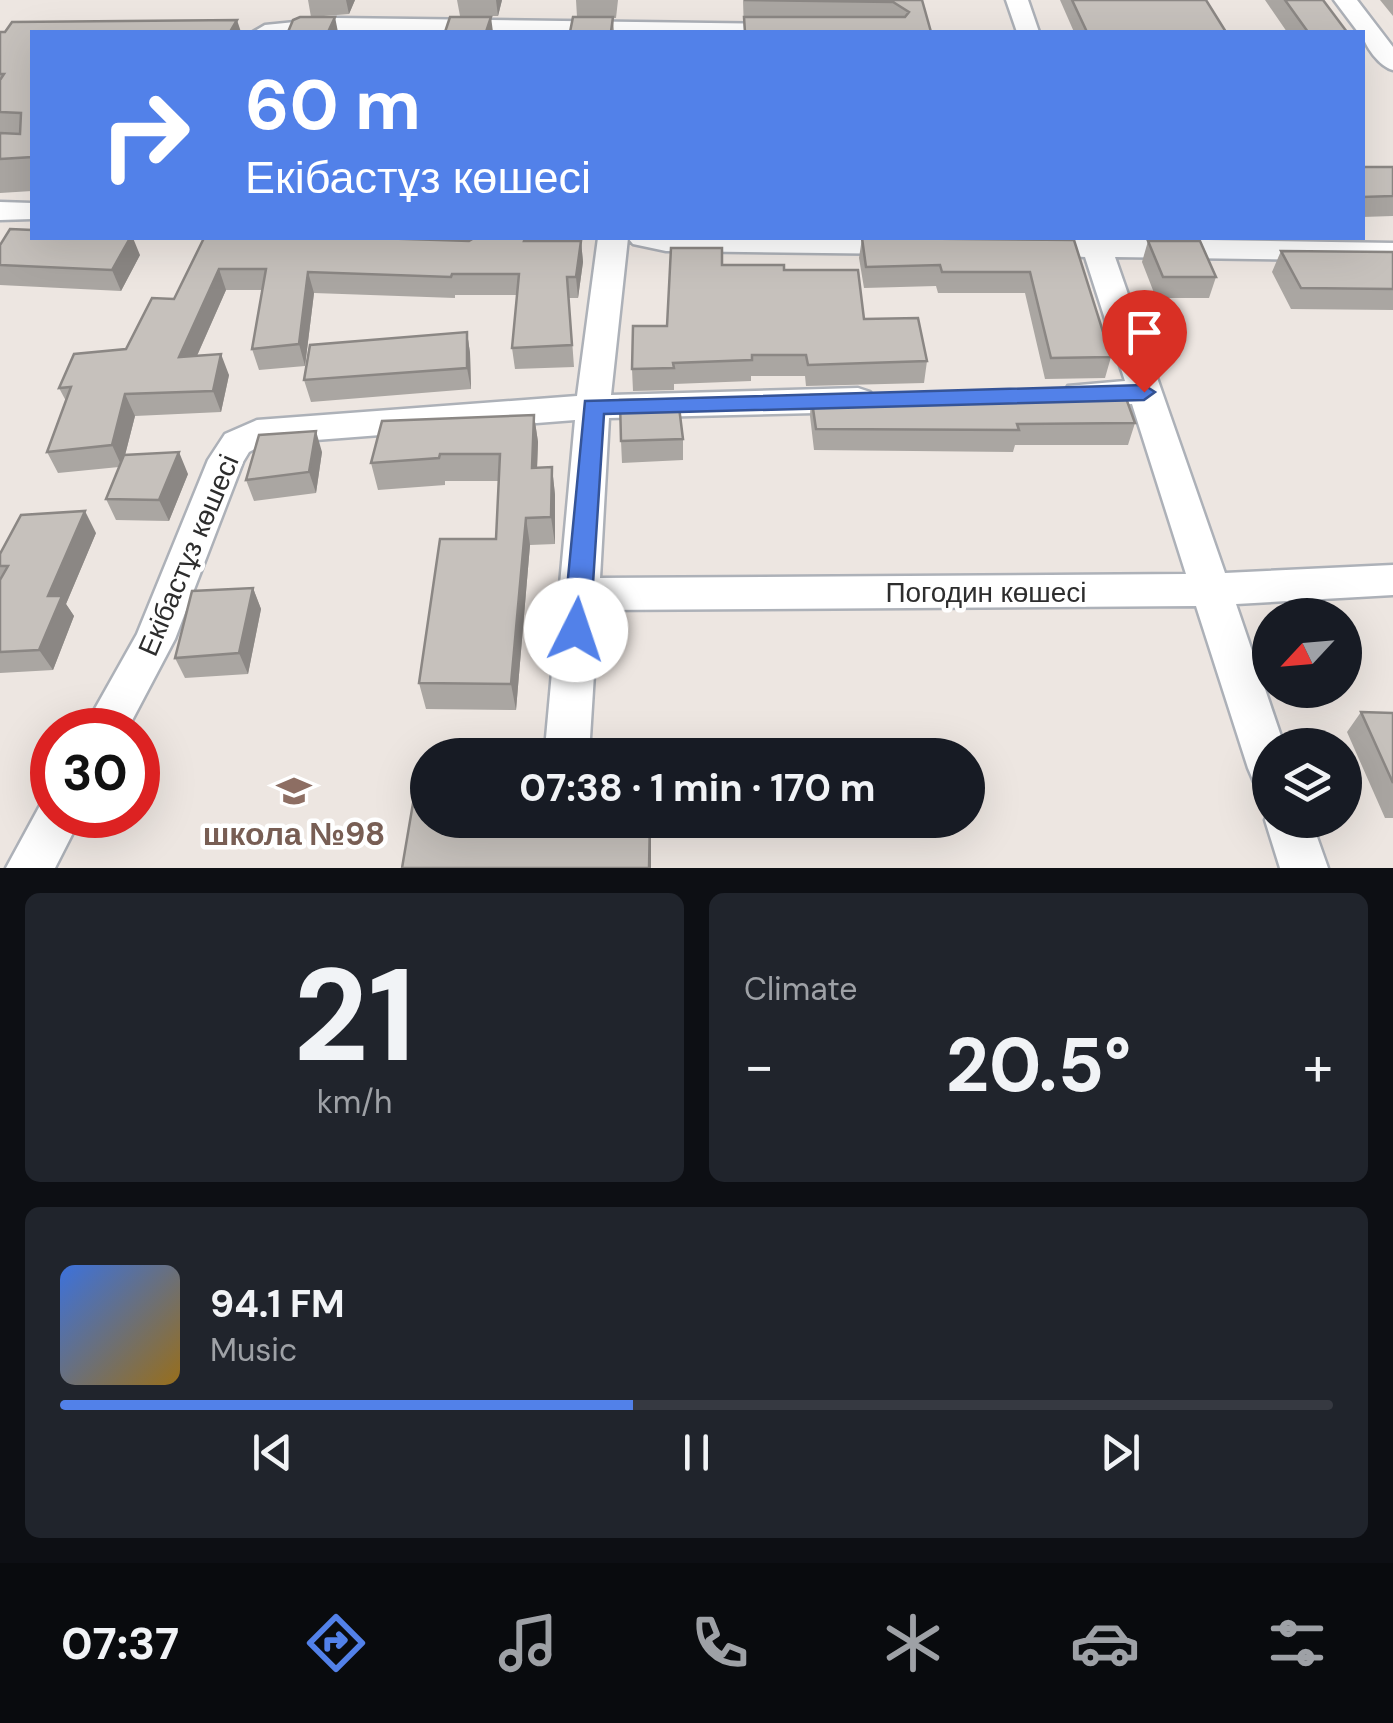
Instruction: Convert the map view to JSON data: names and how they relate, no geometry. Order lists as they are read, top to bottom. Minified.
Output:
{"streets":{"street":["Екібастұз көшесі","Погодин көшесі"]},"places":{"school or university":["школа №98"]},"north":"bottom left","page":{"turn":["60 m","Екібастұз көшесі"],"limit":"30","trip":"07:38 · 1 min · 170 m","tile":[["21","km/h"],"Climate"],"heat":["−","20.5°","+"],"song":["94.1 FM","Music"],"tabs":"07:37"}}
